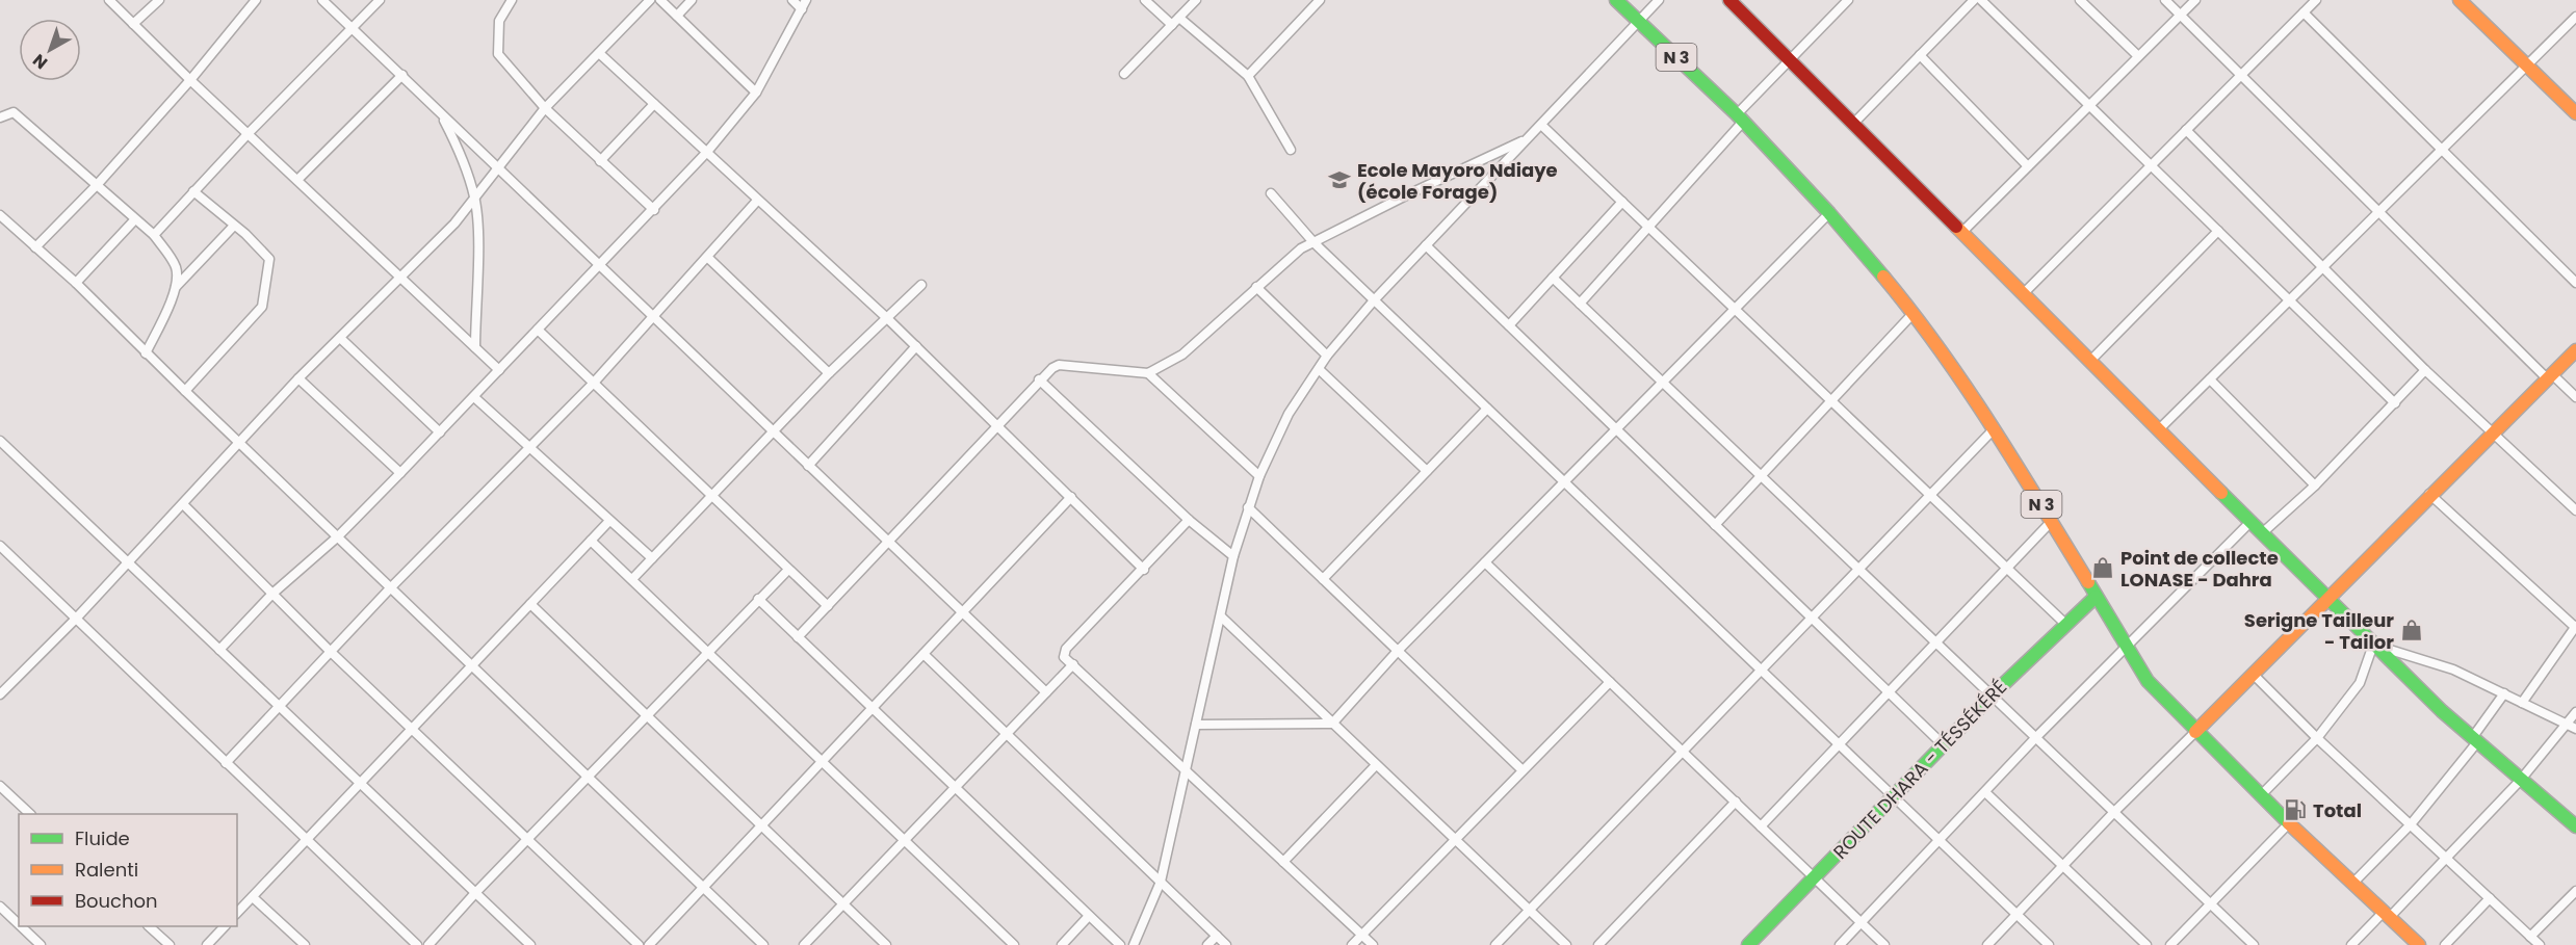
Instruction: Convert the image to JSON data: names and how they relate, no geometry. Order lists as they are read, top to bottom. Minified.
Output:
{"streets":{"street":["N 3","ROUTE DHARA - TÉSSÉKÉRÉ"]},"crossings":[["N 3","ROUTE DHARA - TÉSSÉKÉRÉ"]],"places":{"school or university":["Ecole Mayoro Ndiaye (école Forage)"],"shop":["Point de collecte LONASE - Dahra","Serigne Tailleur - Tailor"],"fuel station":["Total"]},"legend":["Fluide","Ralenti","Bouchon"],"north":"bottom left"}
